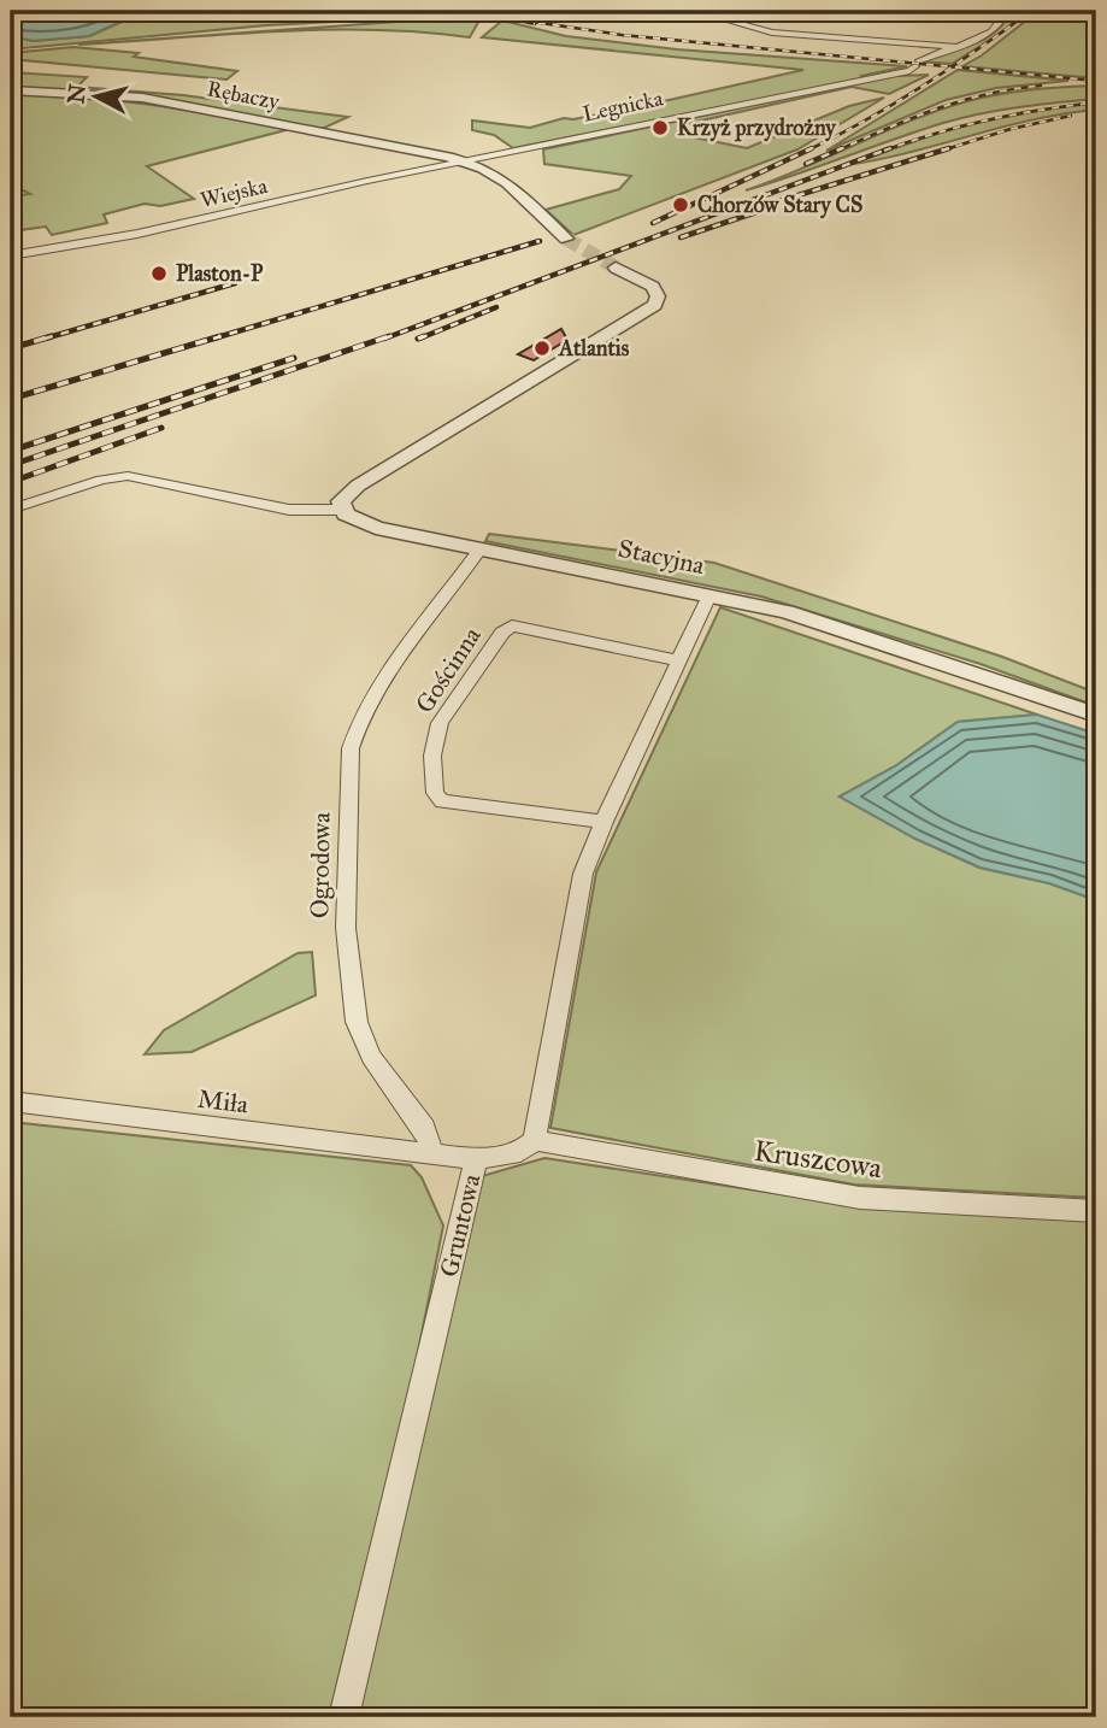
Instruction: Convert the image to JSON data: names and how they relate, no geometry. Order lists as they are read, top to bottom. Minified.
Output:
{"streets":{"street":["Rębaczy","Legnicka","Wiejska","Stacyjna","Gościnna","Ogrodowa","Miła","Kruszcowa","Gruntowa"]},"crossings":[["Rębaczy","Legnicka"],["Rębaczy","Wiejska"],["Legnicka","Wiejska"],["Stacyjna","Ogrodowa"],["Ogrodowa","Miła"],["Kruszcowa","Gruntowa"]],"places":["Krzyż przydrożny","Chorzów Stary CS","Plaston-P","Atlantis"],"north":"left"}
